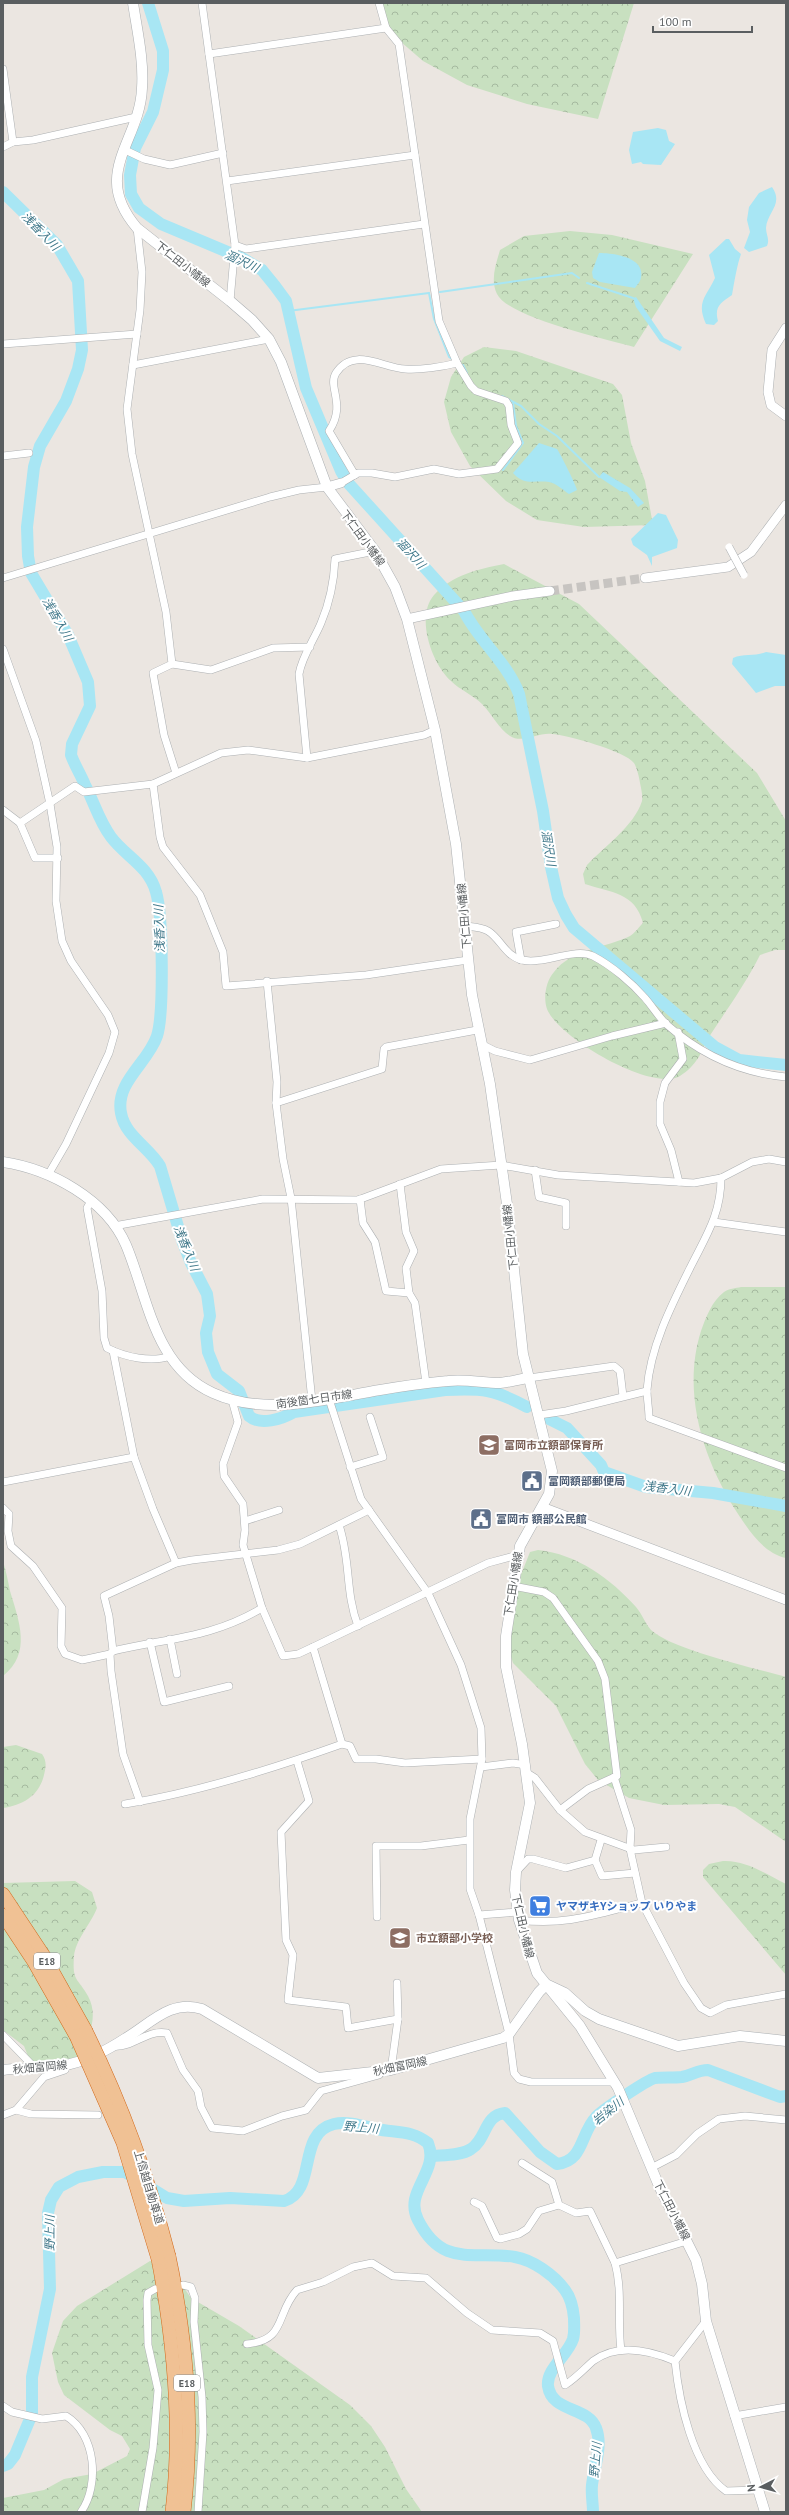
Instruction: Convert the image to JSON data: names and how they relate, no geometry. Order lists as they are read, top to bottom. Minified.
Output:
{"streets":{"highway":["E18","上信越自動車道"],"main road":["下仁田小幡線","南後箇七日市線","秋畑富岡線"]},"crossings":[["下仁田小幡線","南後箇七日市線"],["下仁田小幡線","秋畑富岡線"]],"water":["浅香入川","涸沢川","岩染川","野上川"],"places":{"school or university":["富岡市立額部保育所","市立額部小学校"],"public building":["富岡額部郵便局","富岡市 額部公民館"],"supermarket":["ヤマザキYショップ いりやま"]},"scale_bar":"100 m","north":"left"}
